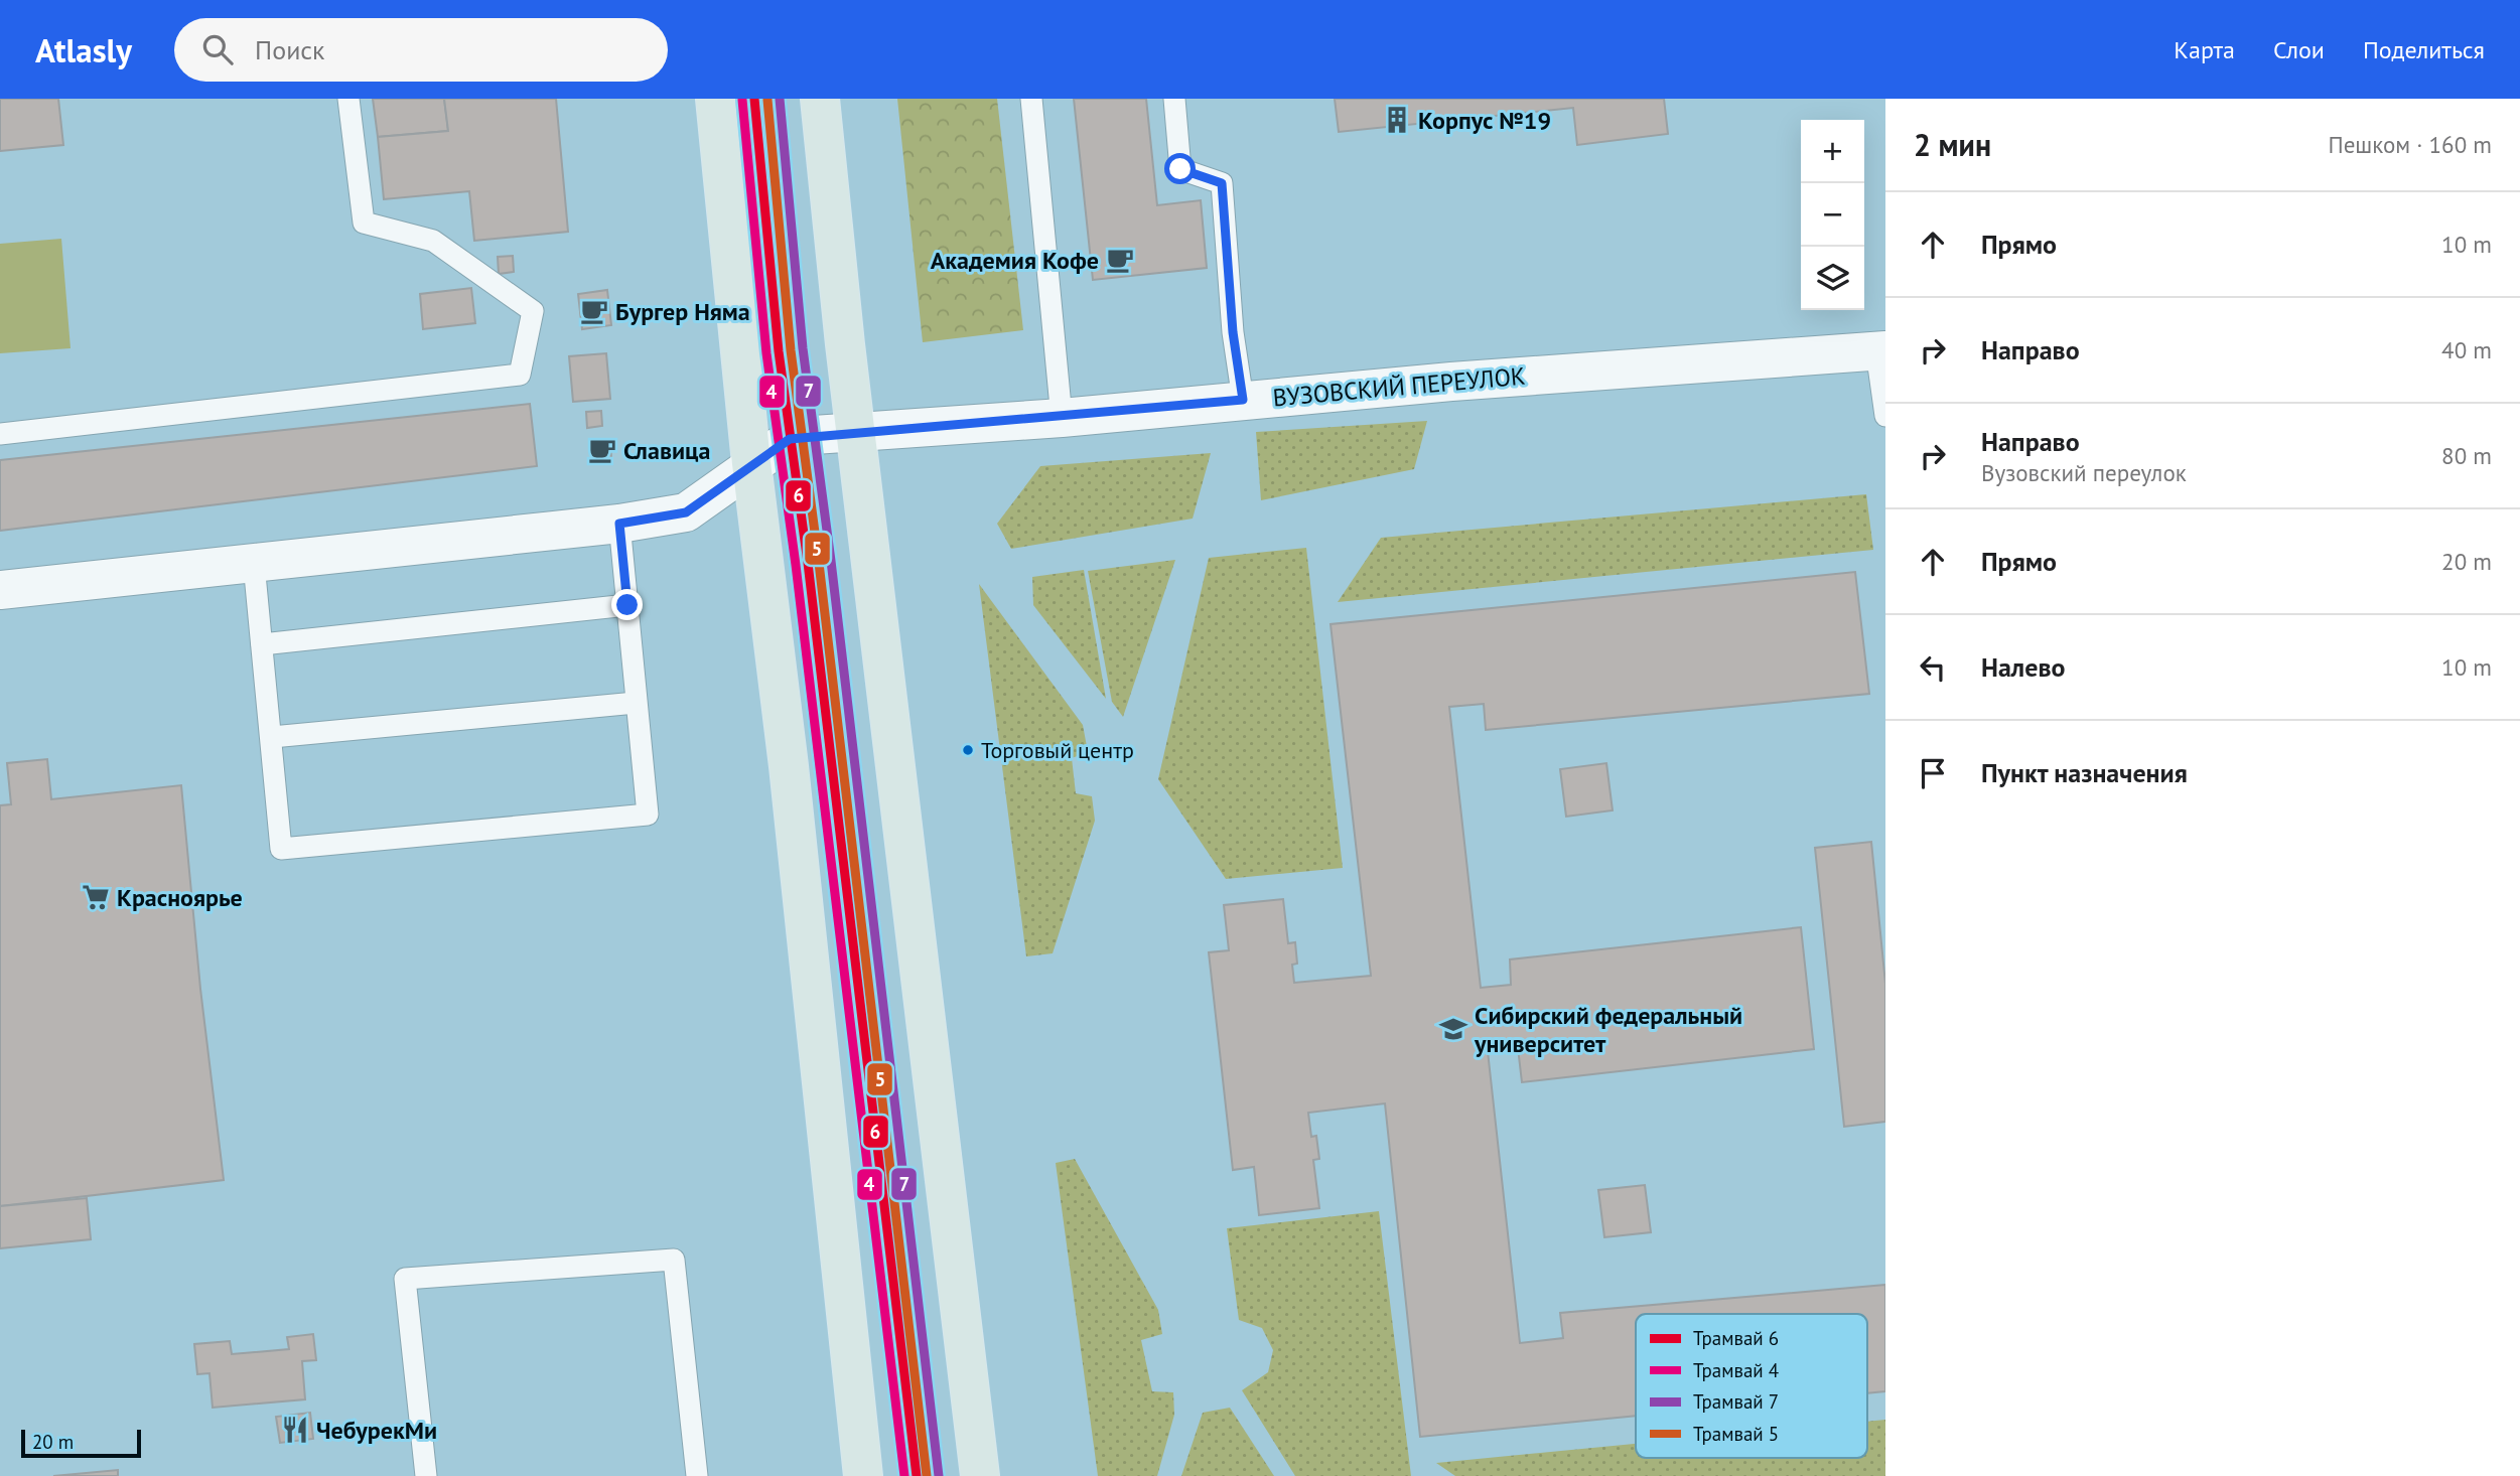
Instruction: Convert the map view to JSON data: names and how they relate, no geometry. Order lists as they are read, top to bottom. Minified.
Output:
{"streets":{"street":["ВУЗОВСКИЙ ПЕРЕУЛОК"]},"places":{"building":["Корпус №19"],"cafe":["Академия Кофе","Бургер Няма","Славица"],"other":["Торговый центр"],"supermarket":["Красноярье"],"school or university":["Сибирский федеральный университет"],"restaurant":["ЧебурекМи"]},"lines":["tram line 6","tram line 7","tram line 4","tram line 5"],"legend":["Трамвай 6","Трамвай 4","Трамвай 7","Трамвай 5"],"scale_bar":"20 m","page":{"header":"Atlasly","search":"Поиск","nav":["Карта","Слои","Поделиться"],"heading":["2 мин","Пешком · 160 m"],"map_buttons":["+","−"],"list":[["Прямо","10 m"],["Направо","40 m"],["Направо","Вузовский переулок","80 m"],["Прямо","20 m"],["Налево","10 m"],"Пункт назначения"],"scale":"20 m"}}
